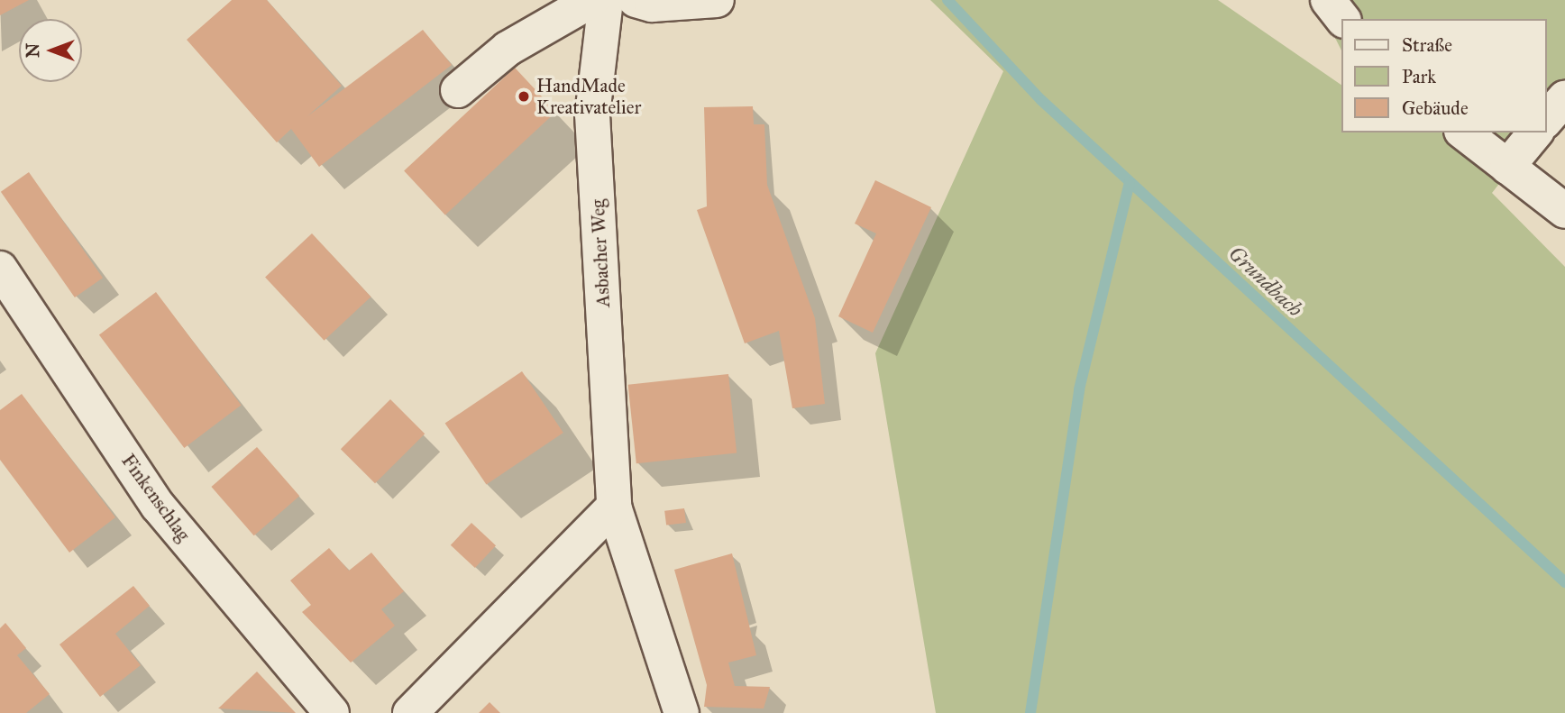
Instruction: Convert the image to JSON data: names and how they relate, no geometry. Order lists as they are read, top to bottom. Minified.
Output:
{"streets":{"street":["Asbacher Weg","Finkenschlag"]},"water":["Grundbach"],"places":["HandMade Kreativatelier"],"legend":["Straße","Park","Gebäude"],"north":"left"}
